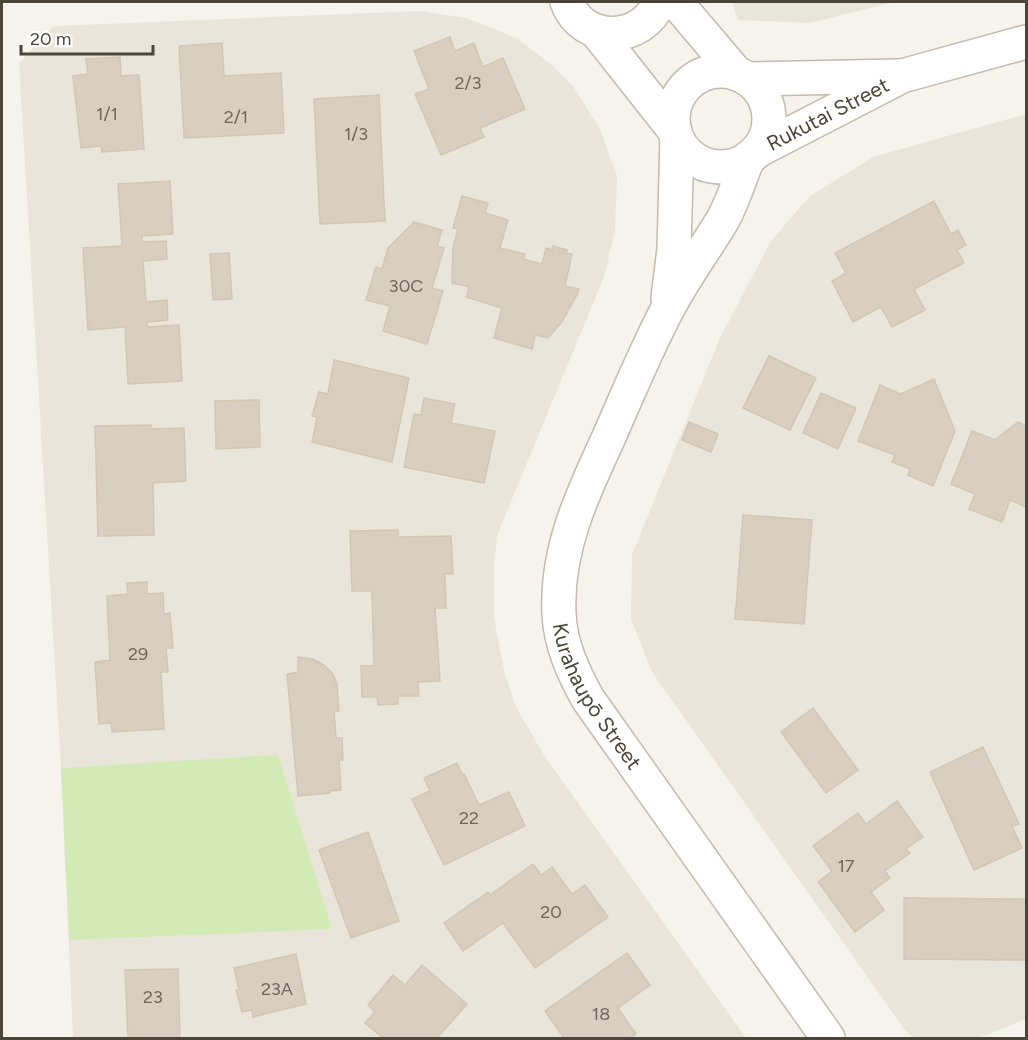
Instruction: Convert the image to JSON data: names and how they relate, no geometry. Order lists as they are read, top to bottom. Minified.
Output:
{"streets":{"street":["Rukutai Street","Kurahaupō Street"]},"crossings":[["Rukutai Street","Kurahaupō Street"]],"house_numbers":["2/3","1/1","2/1","1/3","30C","29","22","17","20","23A","23","18"],"scale_bar":"20 m"}
